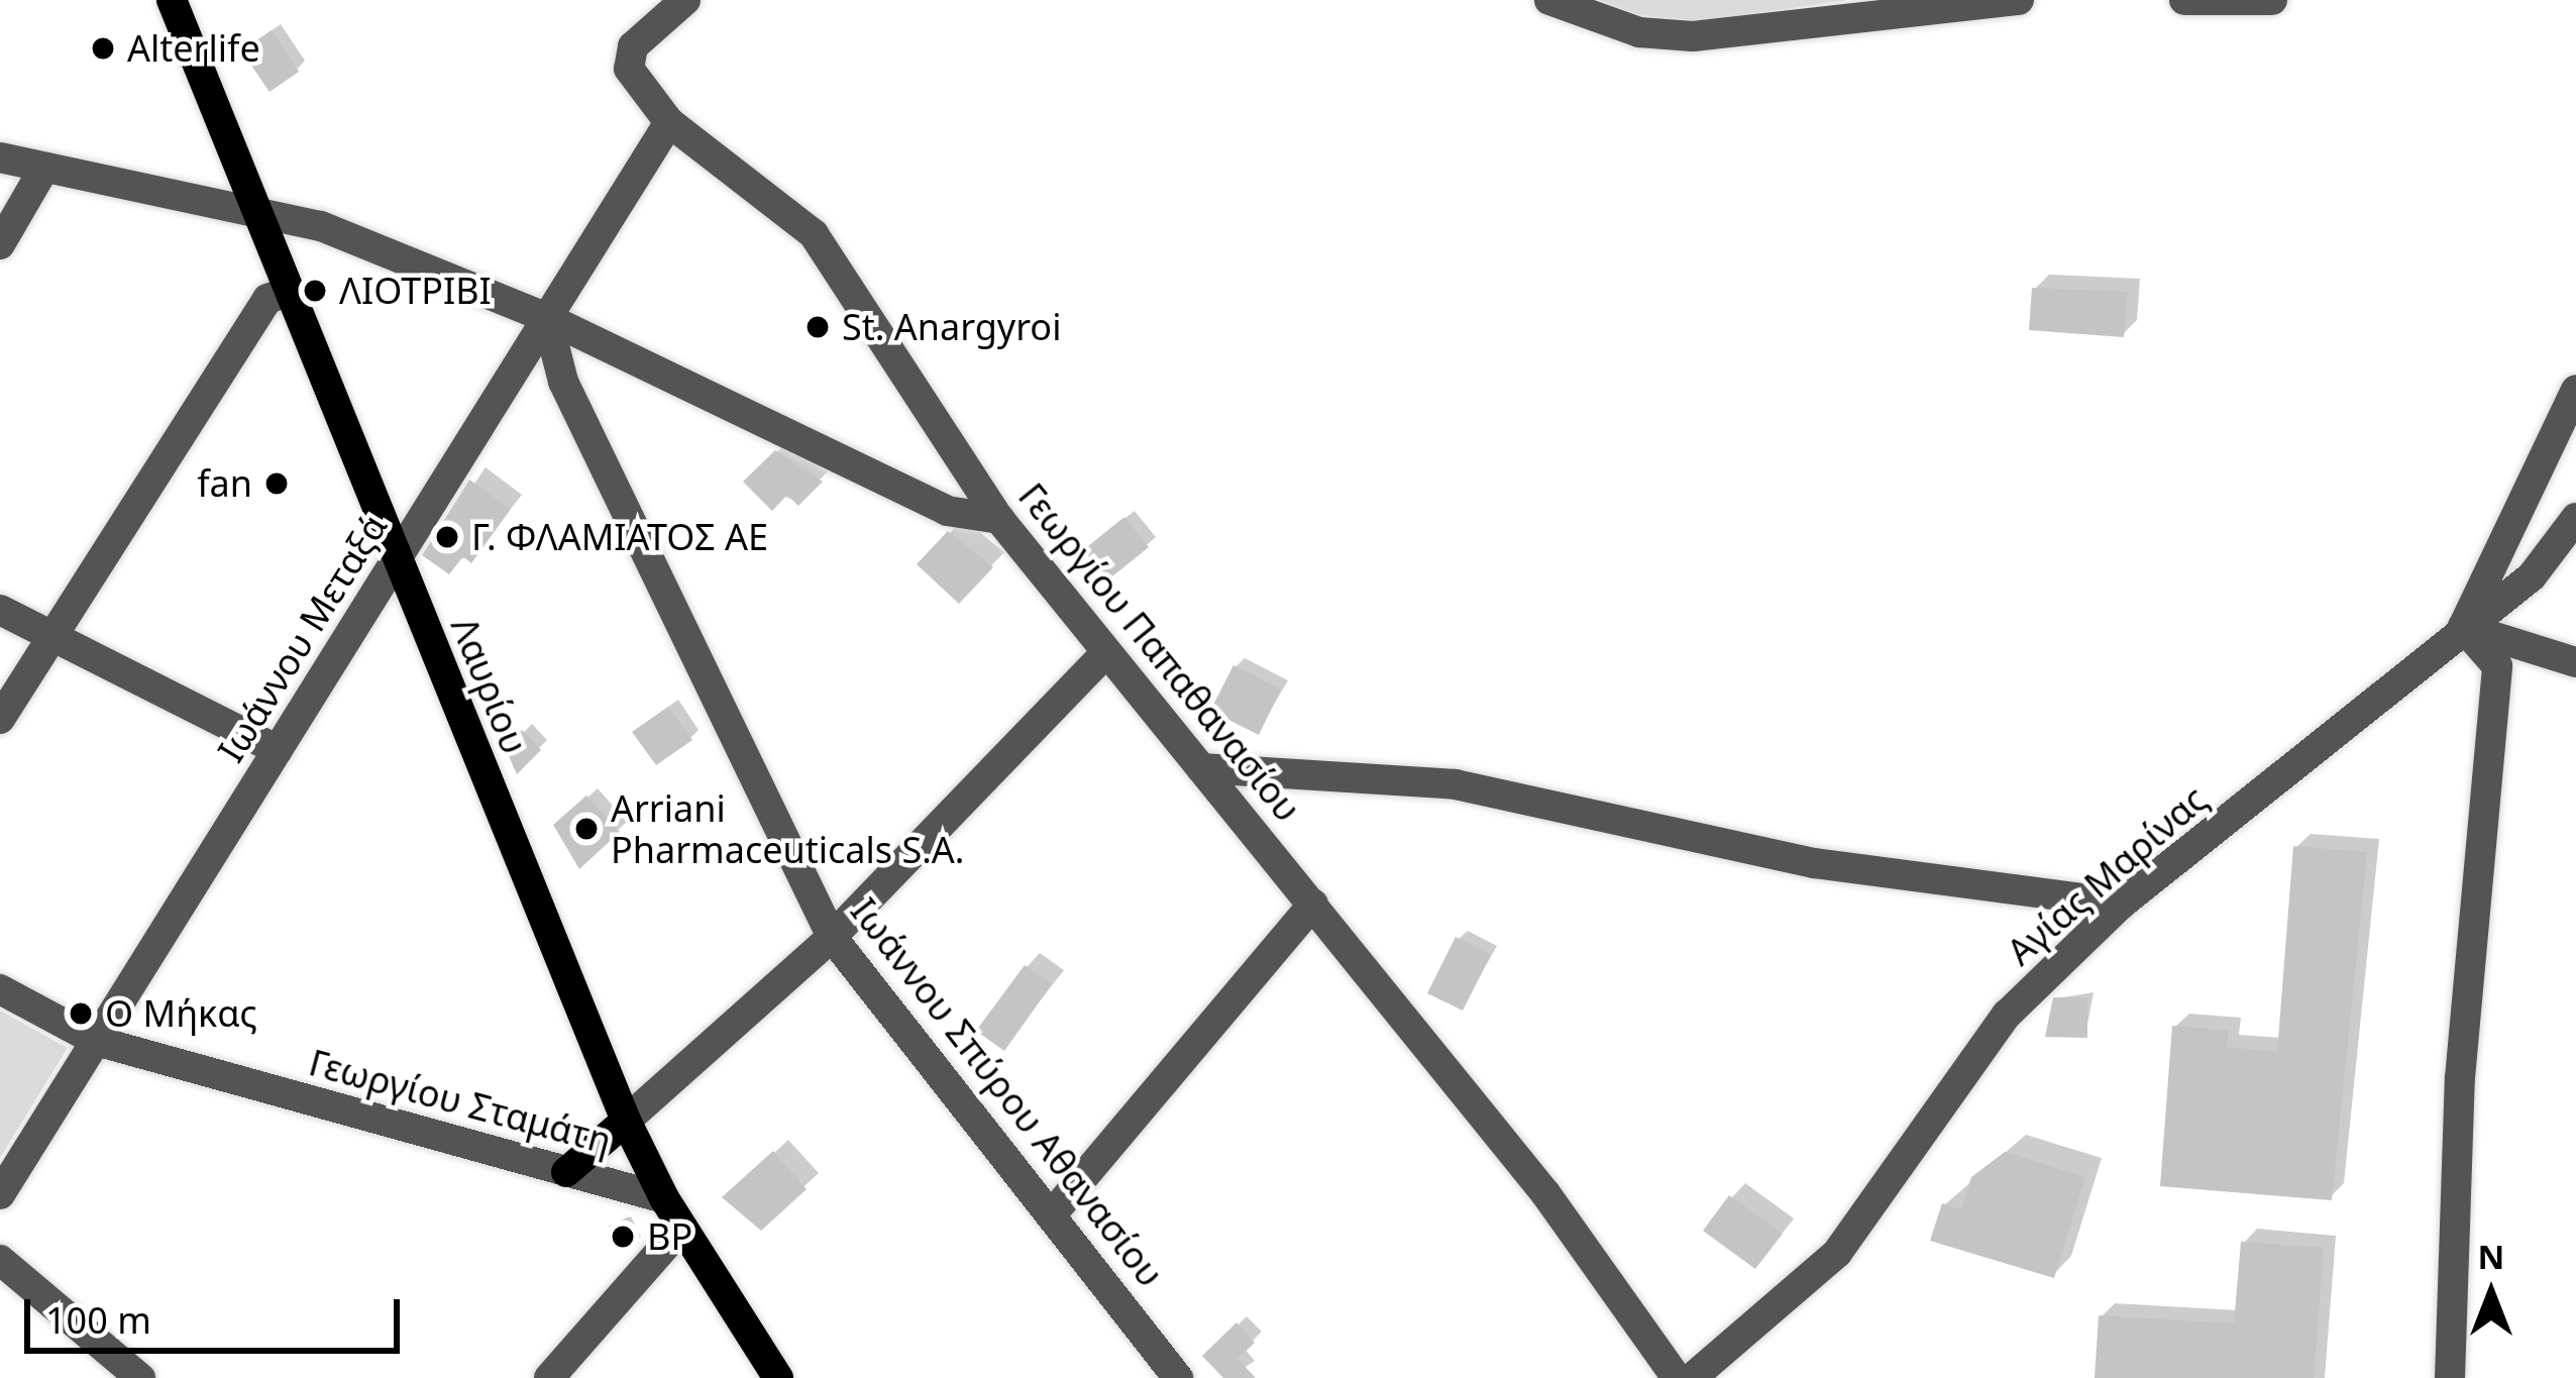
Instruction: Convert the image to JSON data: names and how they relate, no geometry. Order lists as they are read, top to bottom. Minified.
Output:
{"streets":{"main road":["Λαυρίου"],"street":["Ιωάννου Μεταξά","Γεωργίου Παπαθανασίου","Αγίας Μαρίνας","Ιωάννου Σπύρου Αθανασίου","Γεωργίου Σταμάτη"]},"crossings":[["Ιωάννου Μεταξά","Γεωργίου Παπαθανασίου"],["Ιωάννου Μεταξά","Λαυρίου"],["Ιωάννου Μεταξά","Ιωάννου Σπύρου Αθανασίου"],["Ιωάννου Μεταξά","Γεωργίου Σταμάτη"],["Λαυρίου","Γεωργίου Σταμάτη"]],"places":["Alterlife","ΛΙΟΤΡΙΒΙ","St. Anargyroi","fan","Γ. ΦΛΑΜΙΑΤΟΣ ΑΕ","Arriani Pharmaceuticals S.A.","Ο Μήκας","BP"],"scale_bar":"100 m","north":"top"}
